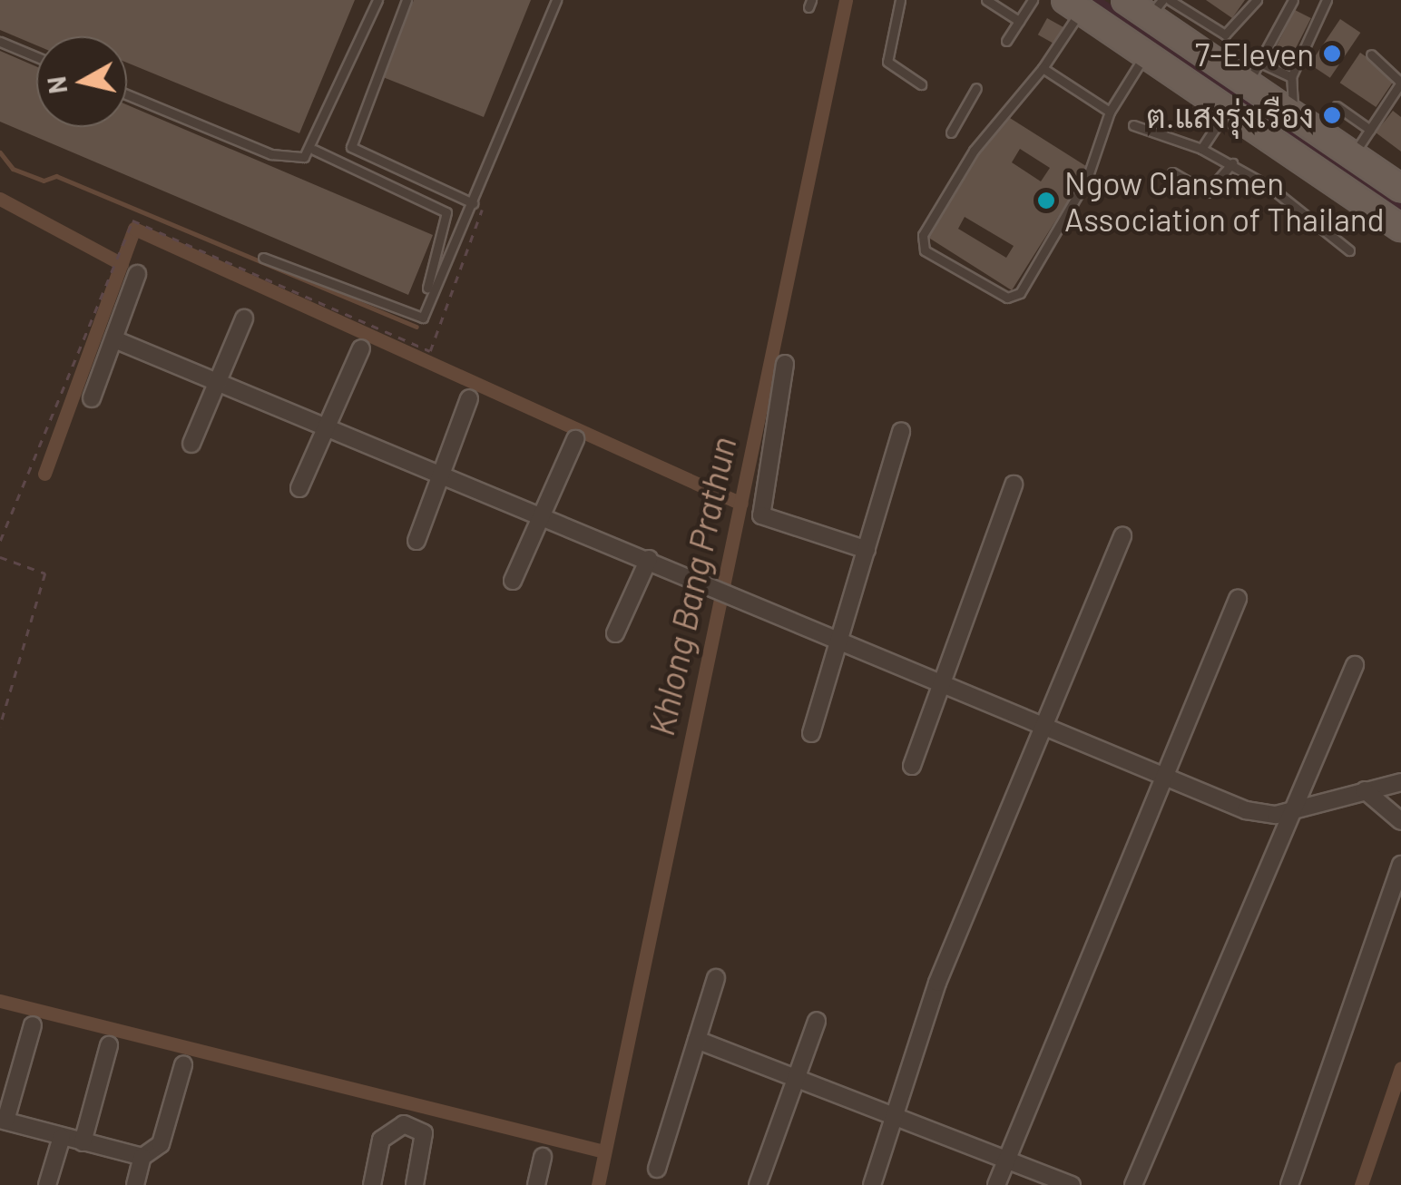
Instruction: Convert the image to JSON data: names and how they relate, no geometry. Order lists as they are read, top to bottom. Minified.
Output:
{"water":["Khlong Bang Prathun"],"places":["7-Eleven","ต.แสงรุ่งเรือง","Ngow Clansmen Association of Thailand"],"north":"left"}
